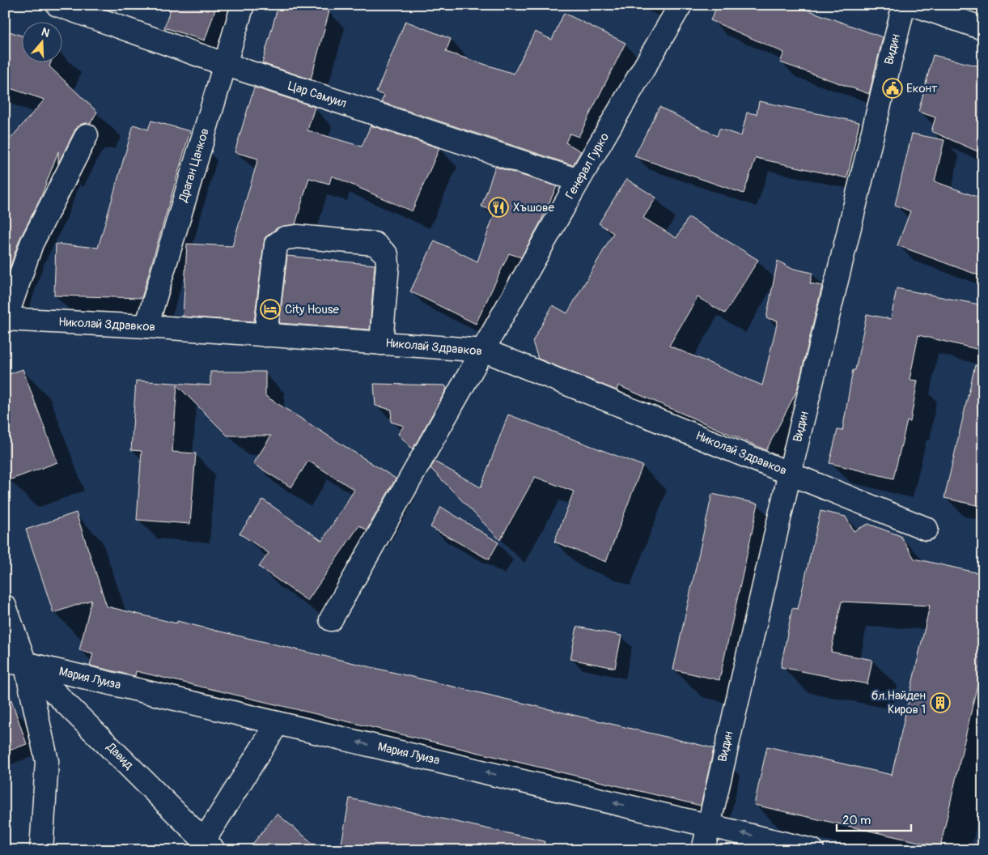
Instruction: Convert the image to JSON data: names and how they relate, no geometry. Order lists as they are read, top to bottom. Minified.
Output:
{"streets":{"street":["Видин","Цар Самуил","Драган Цанков","Генерал Гурко","Николай Здравков","Мария Луиза","Давид"]},"crossings":[["Видин","Николай Здравков"],["Видин","Мария Луиза"],["Цар Самуил","Драган Цанков"],["Цар Самуил","Генерал Гурко"],["Драган Цанков","Николай Здравков"],["Генерал Гурко","Николай Здравков"],["Мария Луиза","Давид"]],"one_way":["Мария Луиза"],"places":{"public building":["Еконт"],"restaurant":["Хъшове"],"hotel":["City House"],"building":["бл.Найден Киров 1"]},"scale_bar":"20 m","north":"top"}
